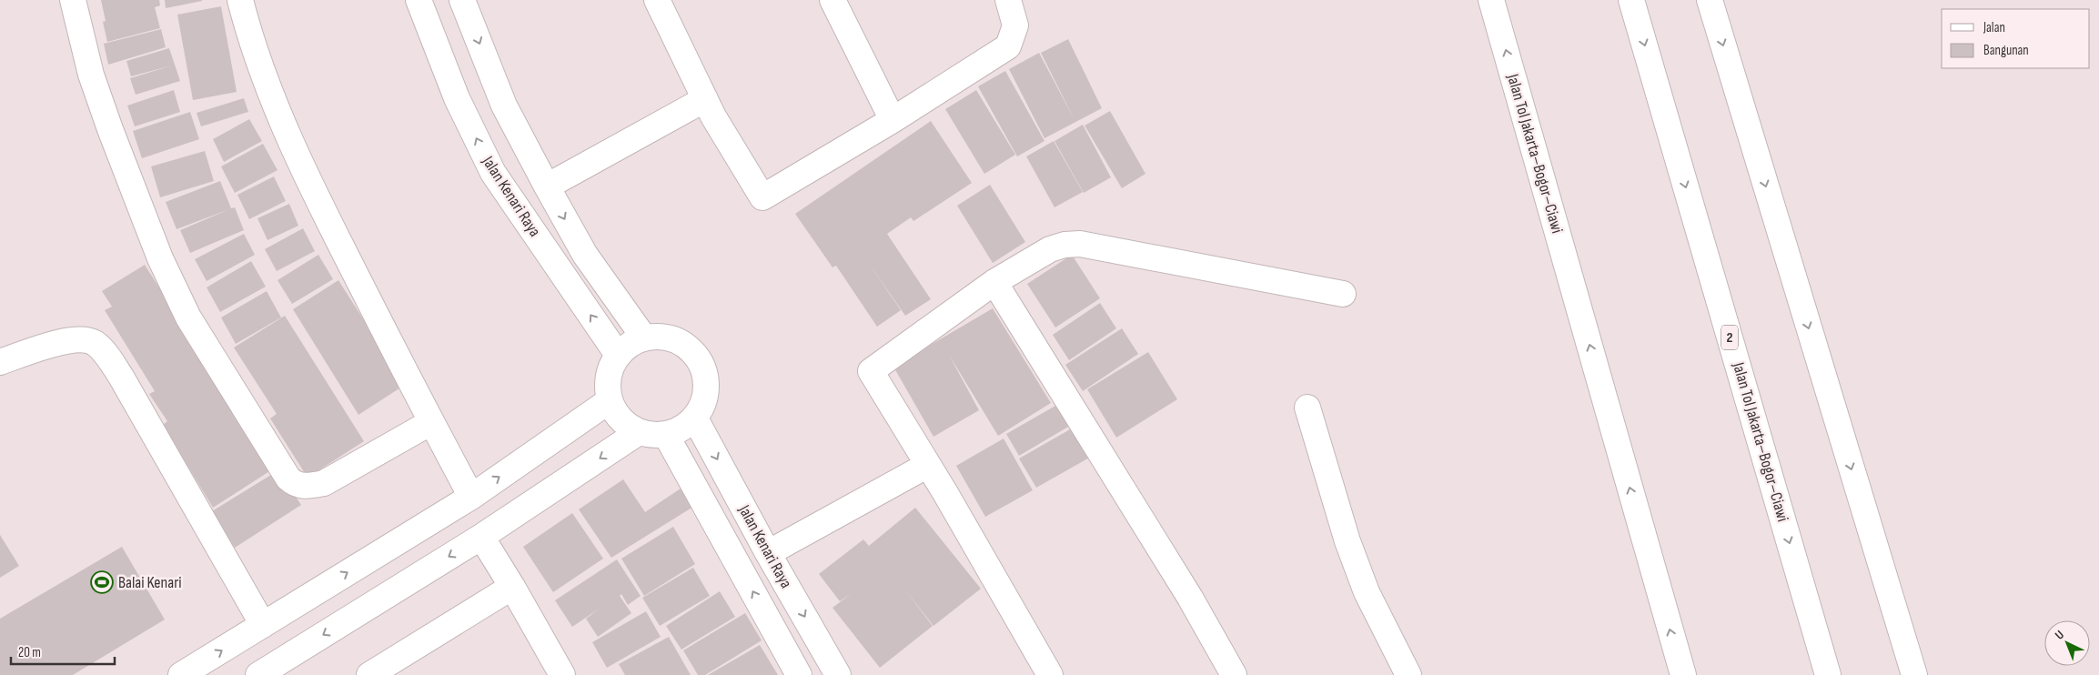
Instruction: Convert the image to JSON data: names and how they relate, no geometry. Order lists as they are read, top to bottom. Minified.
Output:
{"streets":{"main road":["Jalan Tol Jakarta–Bogor–Ciawi","Jalan Kenari Raya","2"]},"places":{"sports":["Balai Kenari"]},"legend":["Jalan","Bangunan"],"scale_bar":"20 m","north":"top left"}
